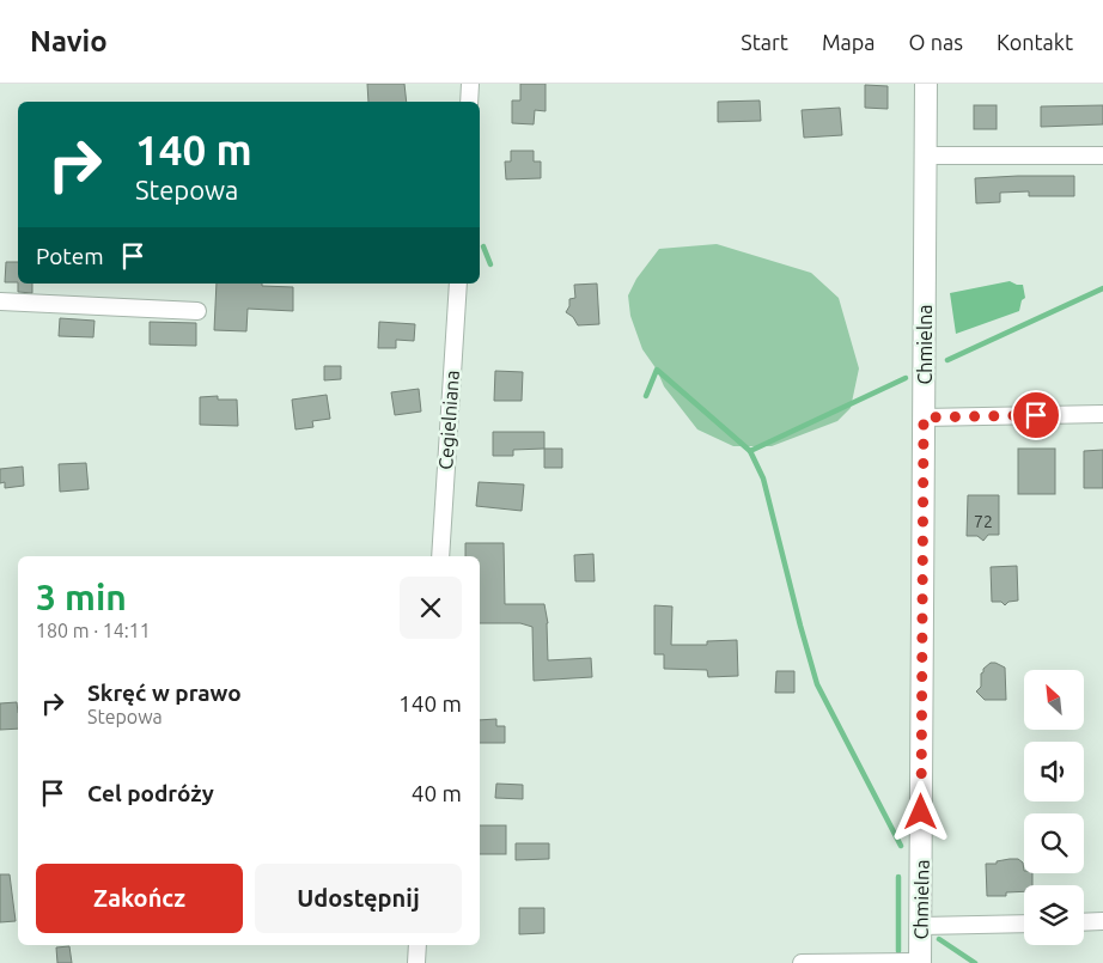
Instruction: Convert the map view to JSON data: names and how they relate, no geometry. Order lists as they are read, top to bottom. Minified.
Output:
{"streets":{"street":["Chmielna","Cegielniana"]},"house_numbers":["72"],"north":"top left","page":{"header":"Navio","nav":["Start","Mapa","O nas","Kontakt"],"turn":["140 m","Stepowa"],"then":"Potem","heading":["3 min","180 m · 14:11"],"list":[{"name":"Skręć w prawo","note":"Stepowa","value":"140 m"},{"name":"Cel podróży","value":"40 m"}],"buttons":["Zakończ","Udostępnij"]}}
